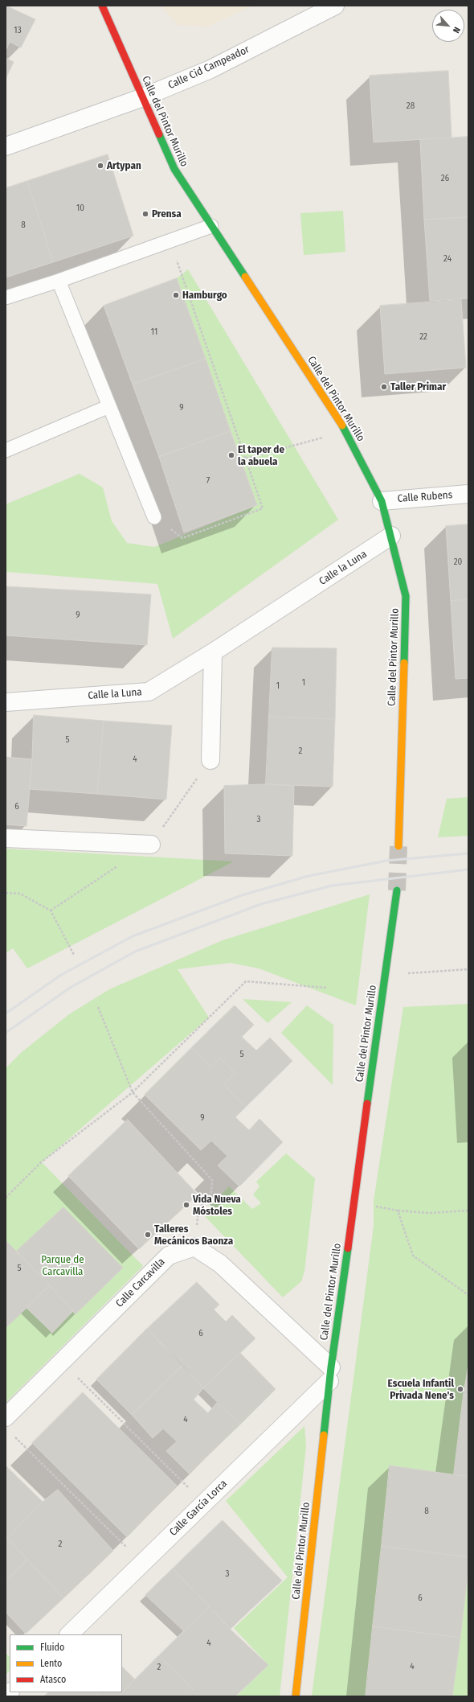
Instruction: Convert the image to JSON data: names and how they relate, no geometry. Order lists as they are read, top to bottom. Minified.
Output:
{"streets":{"street":["Calle Cid Campeador","Calle del Pintor Murillo","Calle Rubens","Calle la Luna","Calle Carcavilla","Calle García Lorca"]},"crossings":[["Calle Cid Campeador","Calle del Pintor Murillo"],["Calle del Pintor Murillo","Calle Rubens"],["Calle del Pintor Murillo","Calle la Luna"],["Calle del Pintor Murillo","Calle García Lorca"]],"parks":["Parque de Carcavilla"],"places":["Artypan","Prensa","Hamburgo","Taller Primar","El taper de la abuela","Vida Nueva Móstoles","Talleres Mecánicos Baonza","Escuela Infantil Privada Nene's"],"house_numbers":["13","28","26","10","8","24","11","22","9","7","20","9","1","1","5","2","4","6","3","5","9","5","6","4","8","2","3","6","4","4","2"],"legend":["Fluido","Lento","Atasco"],"north":"bottom right"}
